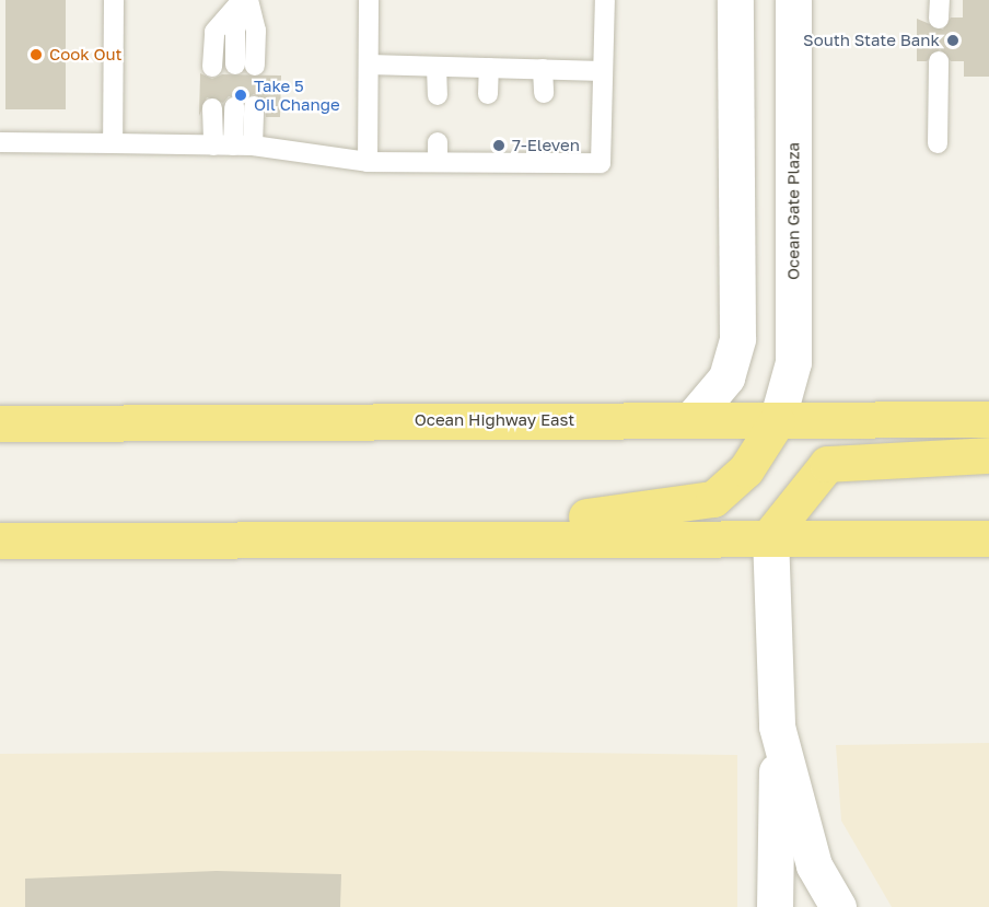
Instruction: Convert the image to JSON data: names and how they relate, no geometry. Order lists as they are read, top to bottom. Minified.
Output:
{"streets":{"highway":["Ocean Highway East"],"street":["Ocean Gate Plaza"]},"crossings":[["Ocean Gate Plaza","Ocean Highway East"]],"places":["South State Bank","Cook Out","Take 5 Oil Change","7-Eleven"]}
